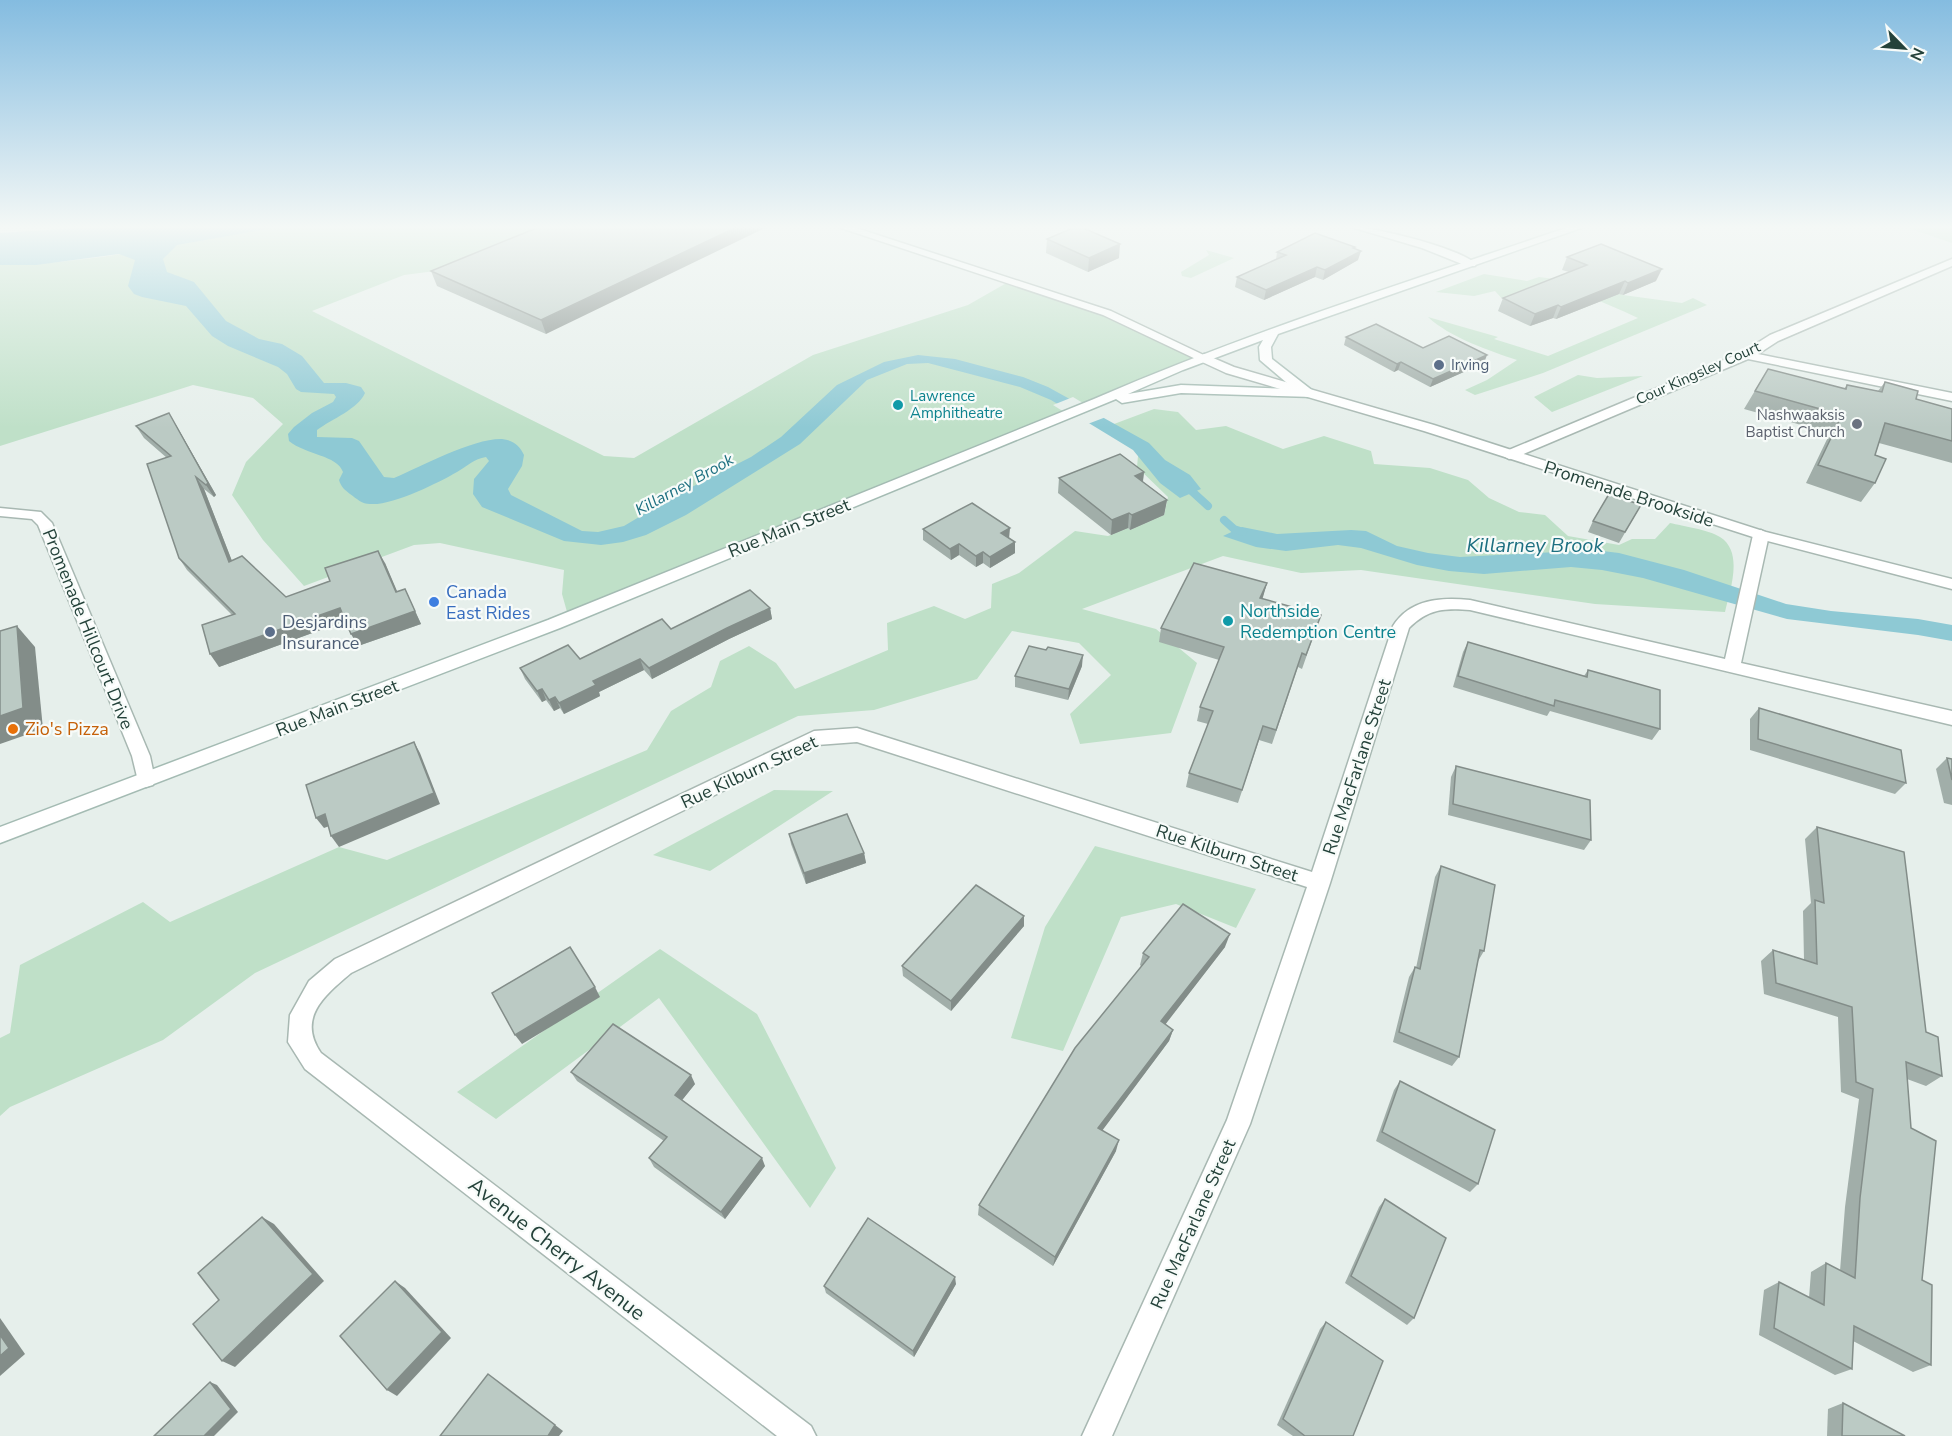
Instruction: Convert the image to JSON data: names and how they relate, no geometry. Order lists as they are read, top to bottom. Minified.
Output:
{"streets":{"street":["Cour Kingsley Court","Promenade Brookside","Rue Main Street","Promenade Hillcourt Drive","Rue MacFarlane Street","Rue Kilburn Street","Avenue Cherry Avenue"]},"crossings":[["Cour Kingsley Court","Promenade Brookside"],["Rue Main Street","Promenade Hillcourt Drive"],["Rue MacFarlane Street","Rue Kilburn Street"],["Rue Kilburn Street","Avenue Cherry Avenue"]],"water":["Killarney Brook"],"places":["Irving","Lawrence Amphitheatre","Nashwaaksis Baptist Church","Canada East Rides","Northside Redemption Centre","Desjardins Insurance","Zio's Pizza"],"north":"bottom right"}
